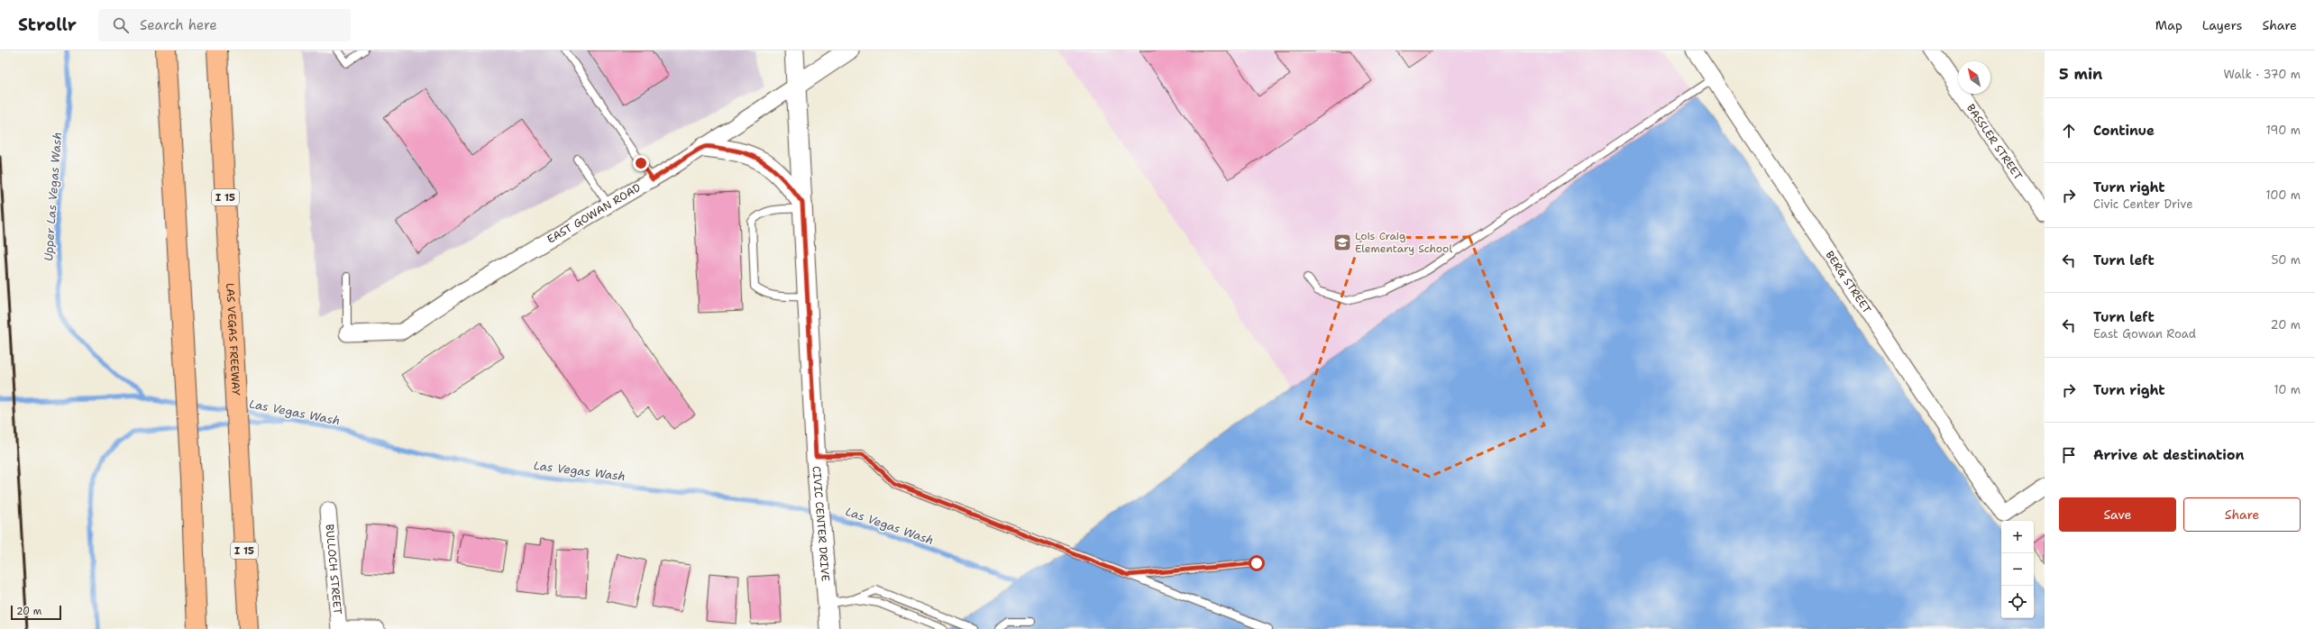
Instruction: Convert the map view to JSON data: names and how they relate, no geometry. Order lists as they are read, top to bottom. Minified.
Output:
{"streets":{"highway":["I 15","LAS VEGAS FREEWAY"],"street":["BASSLER STREET","EAST GOWAN ROAD","BERG STREET","CIVIC CENTER DRIVE","BULLOCH STREET"]},"crossings":[["EAST GOWAN ROAD","CIVIC CENTER DRIVE"]],"water":["Upper Las Vegas Wash","Las Vegas Wash"],"places":{"school or university":["Lois Craig Elementary School"]},"scale_bar":"20 m","north":"top left","page":{"header":"Strollr","search":"Search here","nav":["Map","Layers","Share"],"heading":["5 min","Walk · 370 m"],"list":[["Continue","190 m"],["Turn right","Civic Center Drive","100 m"],["Turn left","50 m"],["Turn left","East Gowan Road","20 m"],["Turn right","10 m"],"Arrive at destination"],"buttons":["Save","Share"],"map_buttons":["+","−"],"scale":"20 m"}}
